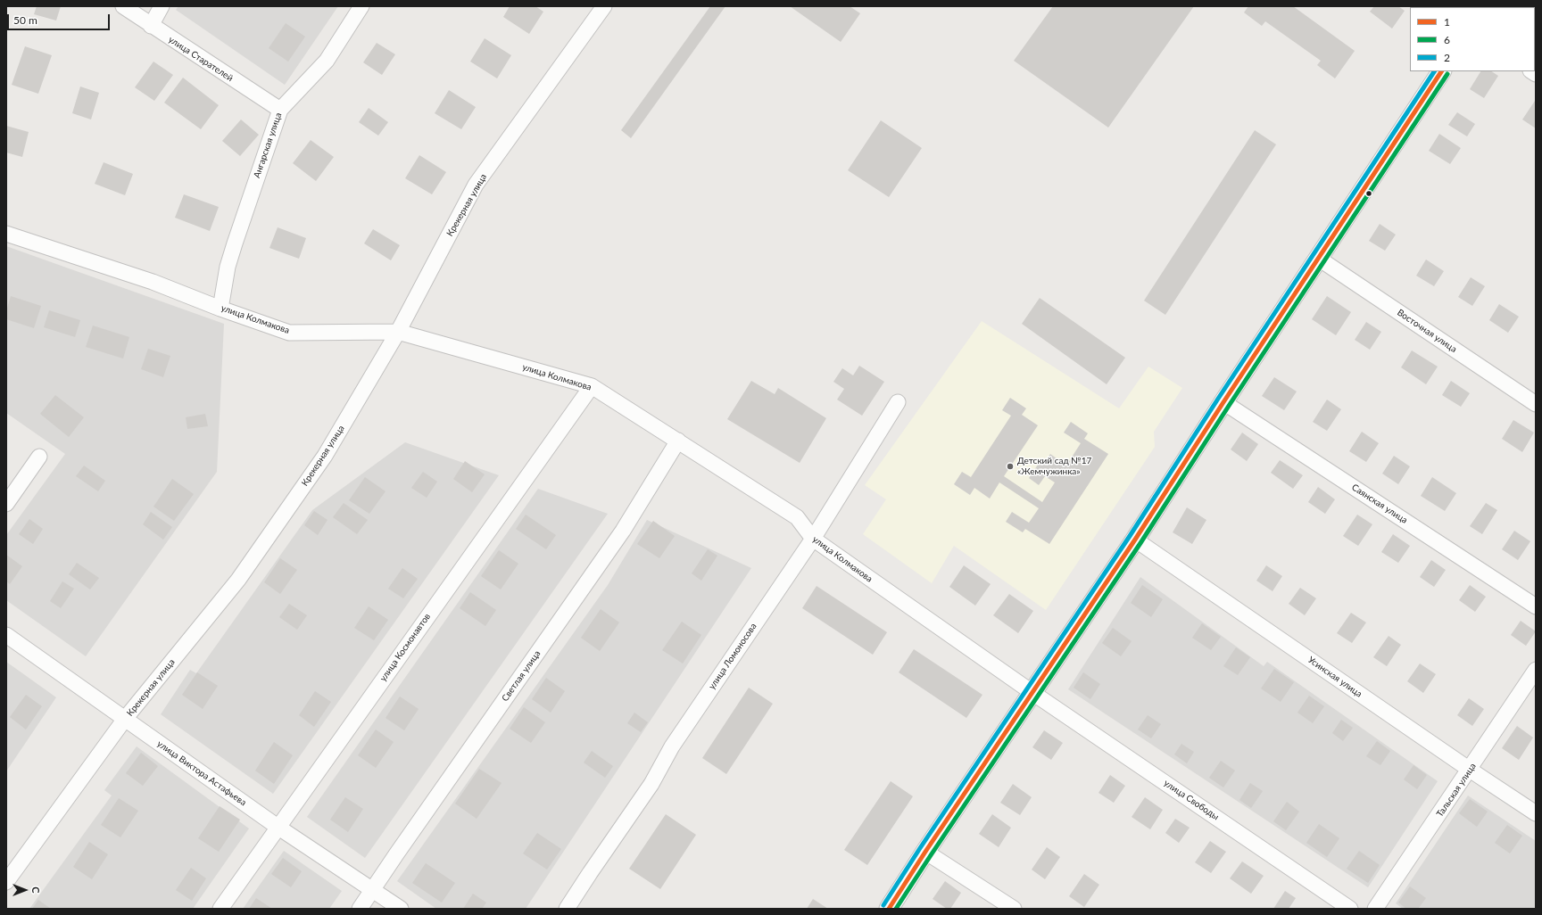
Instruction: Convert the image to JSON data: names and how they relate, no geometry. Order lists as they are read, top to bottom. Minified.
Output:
{"streets":{"street":["улица Старателей","Ангарская улица","Крекерная улица","улица Колмакова","Восточная улица","Саянская улица","улица Космонавтов","улица Ломоносова","Светлая улица","Усинская улица","улица Виктора Астафьева","Тальская улица","улица Свободы"]},"crossings":[["улица Старателей","Ангарская улица"],["Ангарская улица","улица Колмакова"],["Крекерная улица","улица Колмакова"],["Крекерная улица","улица Виктора Астафьева"],["улица Колмакова","улица Космонавтов"],["улица Колмакова","улица Ломоносова"],["улица Колмакова","Светлая улица"],["улица Колмакова","улица Свободы"],["улица Космонавтов","улица Виктора Астафьева"],["Светлая улица","улица Виктора Астафьева"],["Усинская улица","Тальская улица"]],"places":["Детский сад №17 «Жемчужинка»"],"lines":["transit line 1","transit line 2","transit line 6"],"legend":["1","6","2"],"scale_bar":"50 m","north":"right"}
